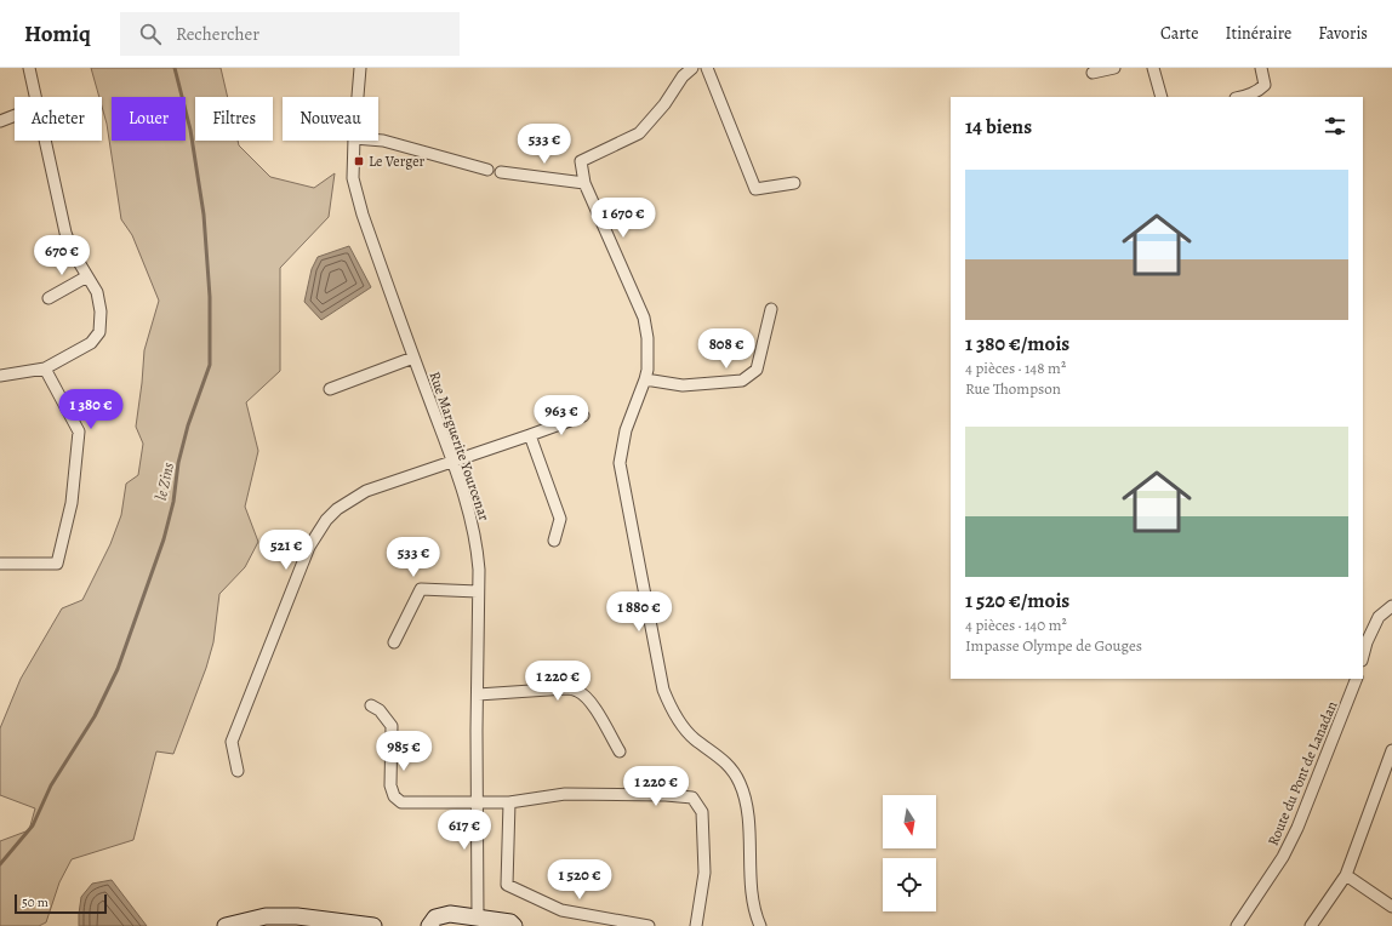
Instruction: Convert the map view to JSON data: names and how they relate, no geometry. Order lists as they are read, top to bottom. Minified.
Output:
{"streets":{"street":["Rue Marguerite Yourcenar","Route du Pont de Lanadan"]},"water":["le Zins"],"places":{"transit":["Le Verger"]},"scale_bar":"50 m","north":"bottom","page":{"header":"Homiq","search":"Rechercher","nav":["Carte","Itinéraire","Favoris"],"chip":["Acheter","Louer","Filtres","Nouveau"],"heading":"14 biens","price":["533 €","1 670 €","670 €","808 €","1 380 €","963 €","521 €","533 €","1 880 €","1 220 €","985 €","1 220 €","617 €","1 520 €"],"list":[{"name":"1 380 €/mois","note":"4 pièces · 148 m² · Rue Thompson"},{"name":"1 520 €/mois","note":"4 pièces · 140 m² · Impasse Olympe de Gouges"}],"scale":"50 m"}}
